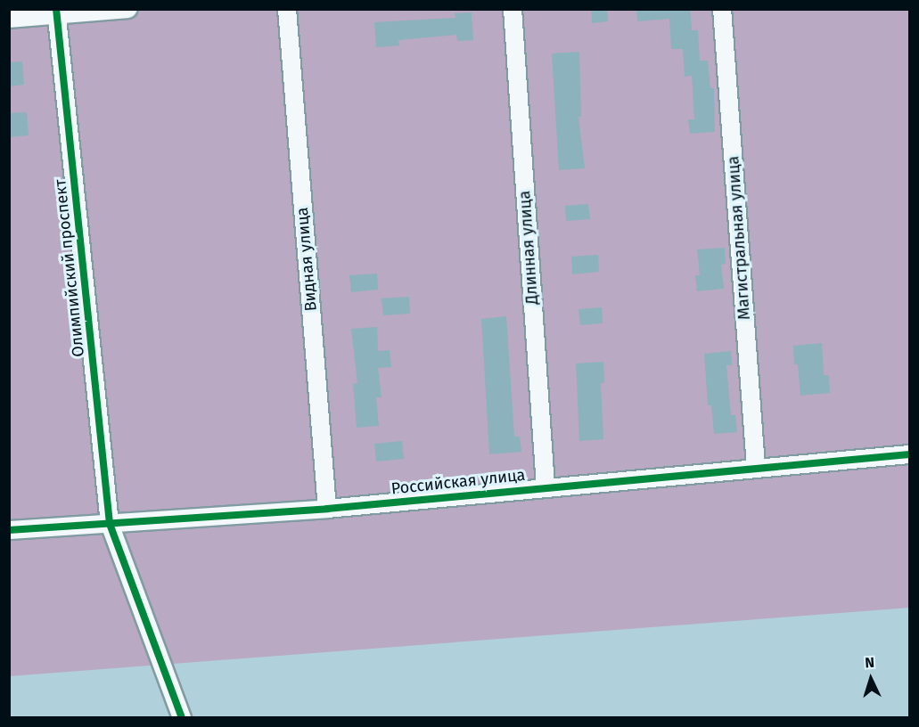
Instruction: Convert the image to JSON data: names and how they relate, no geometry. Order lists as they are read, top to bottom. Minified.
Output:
{"streets":{"street":["Магистральная улица","Длинная улица","Видная улица","Олимпийский проспект","Российская улица"]},"crossings":[["Магистральная улица","Российская улица"],["Длинная улица","Российская улица"],["Видная улица","Российская улица"],["Олимпийский проспект","Российская улица"]],"north":"top"}
